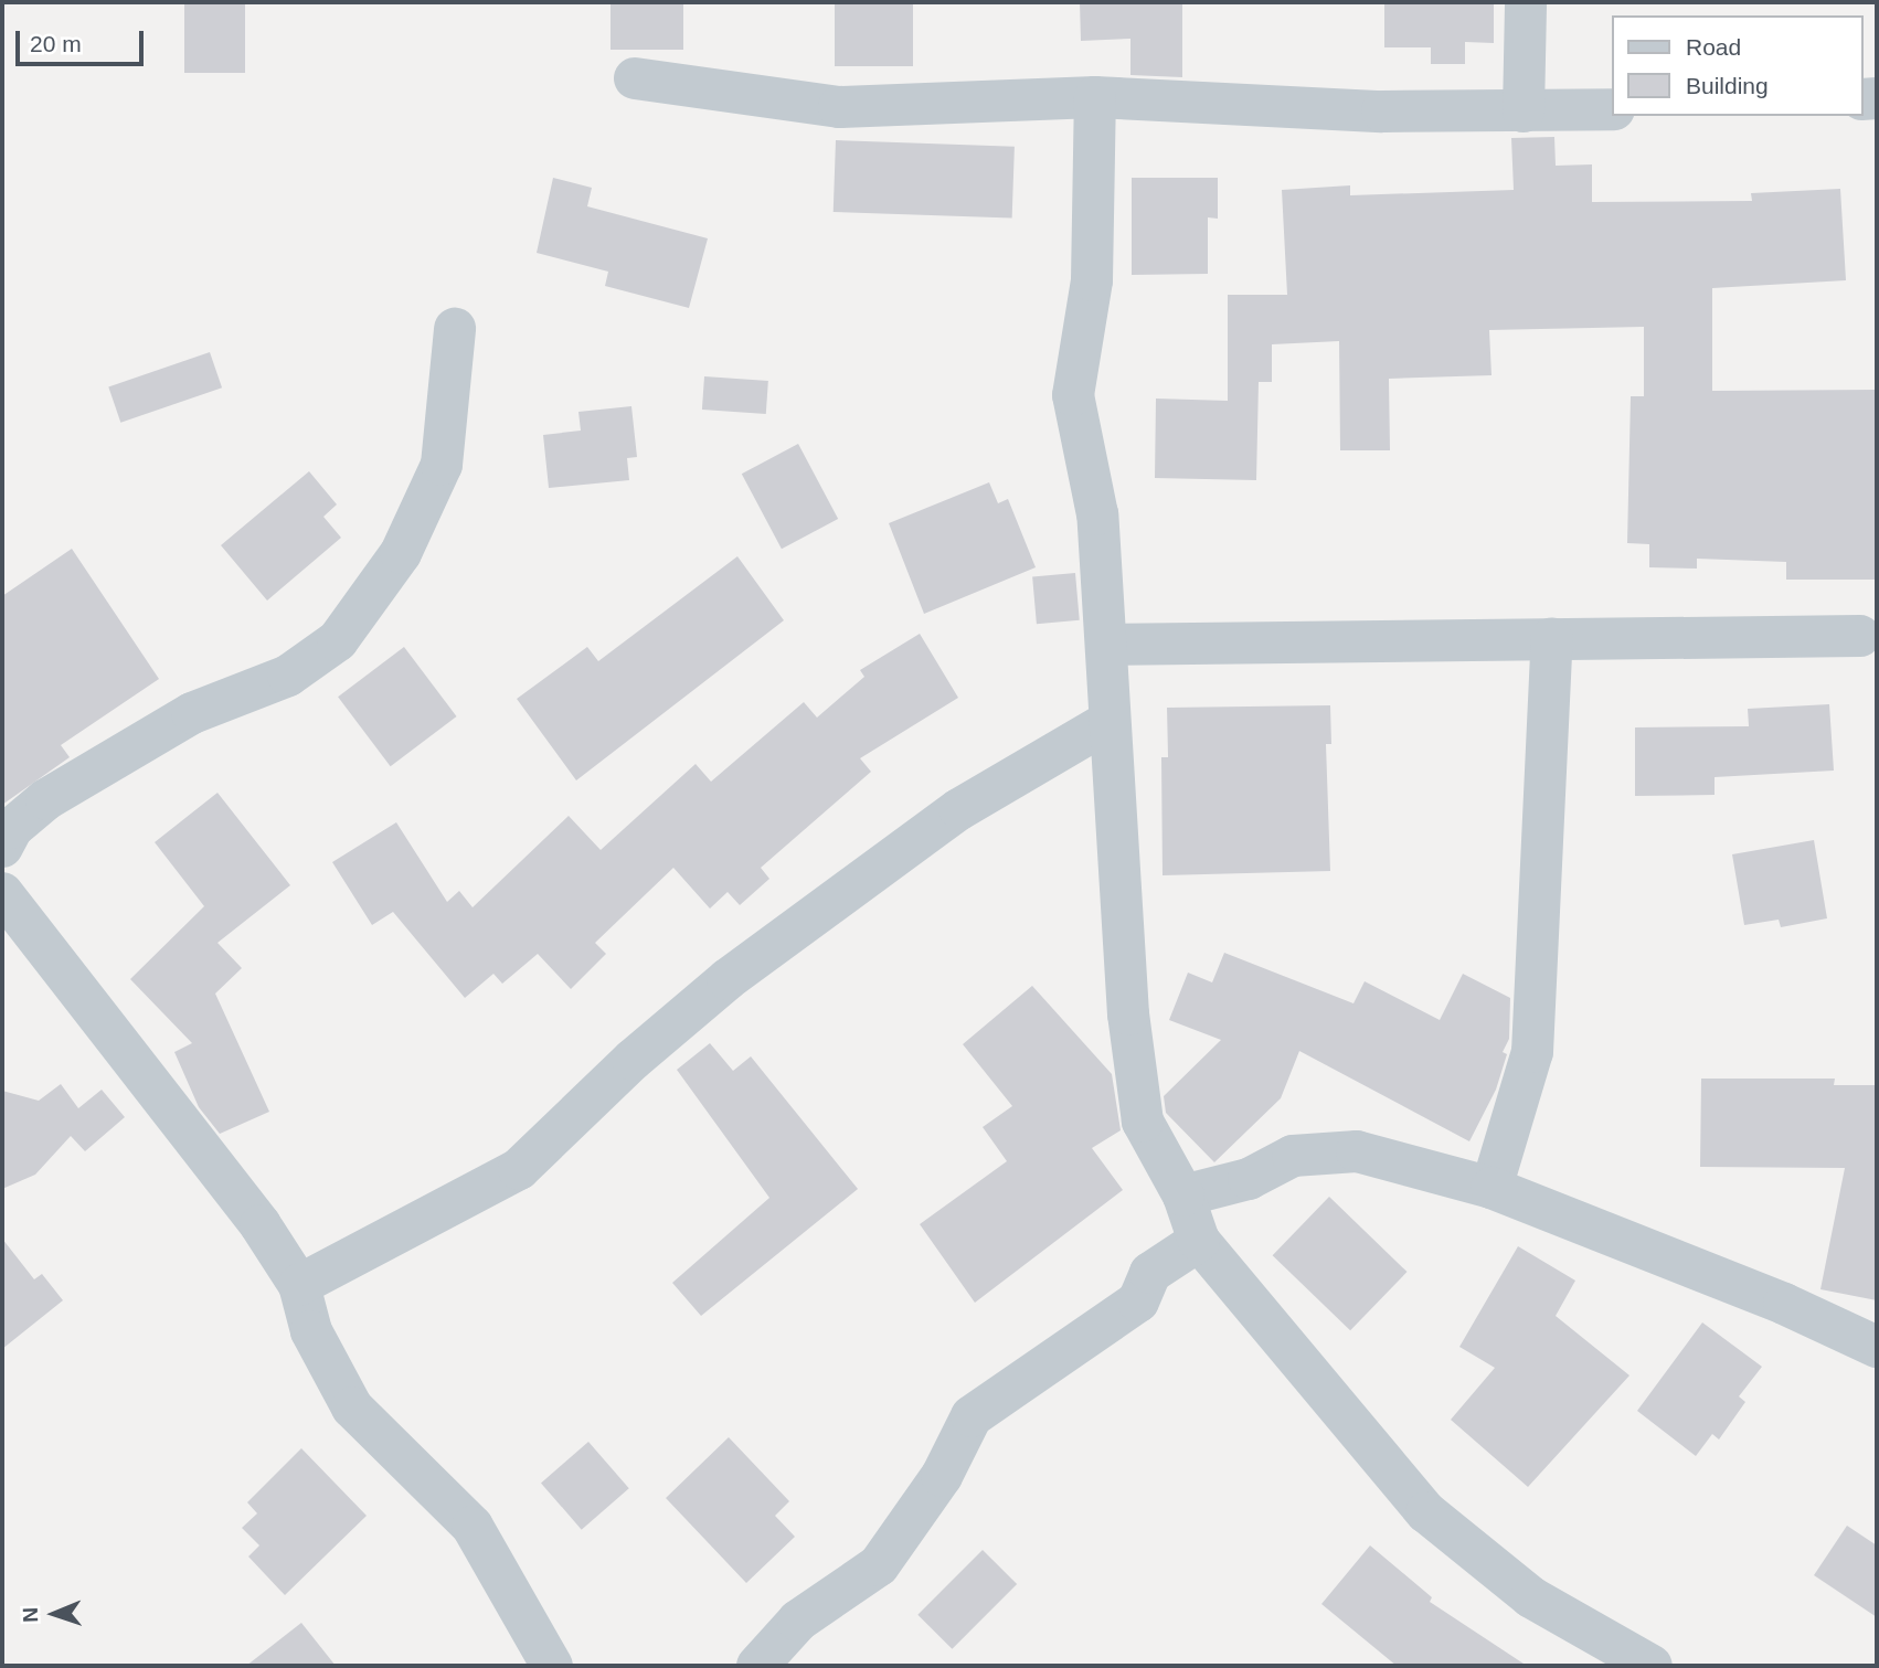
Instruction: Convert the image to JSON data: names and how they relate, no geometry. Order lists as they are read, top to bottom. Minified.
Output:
{"legend":["Road","Building"],"scale_bar":"20 m","north":"left"}
